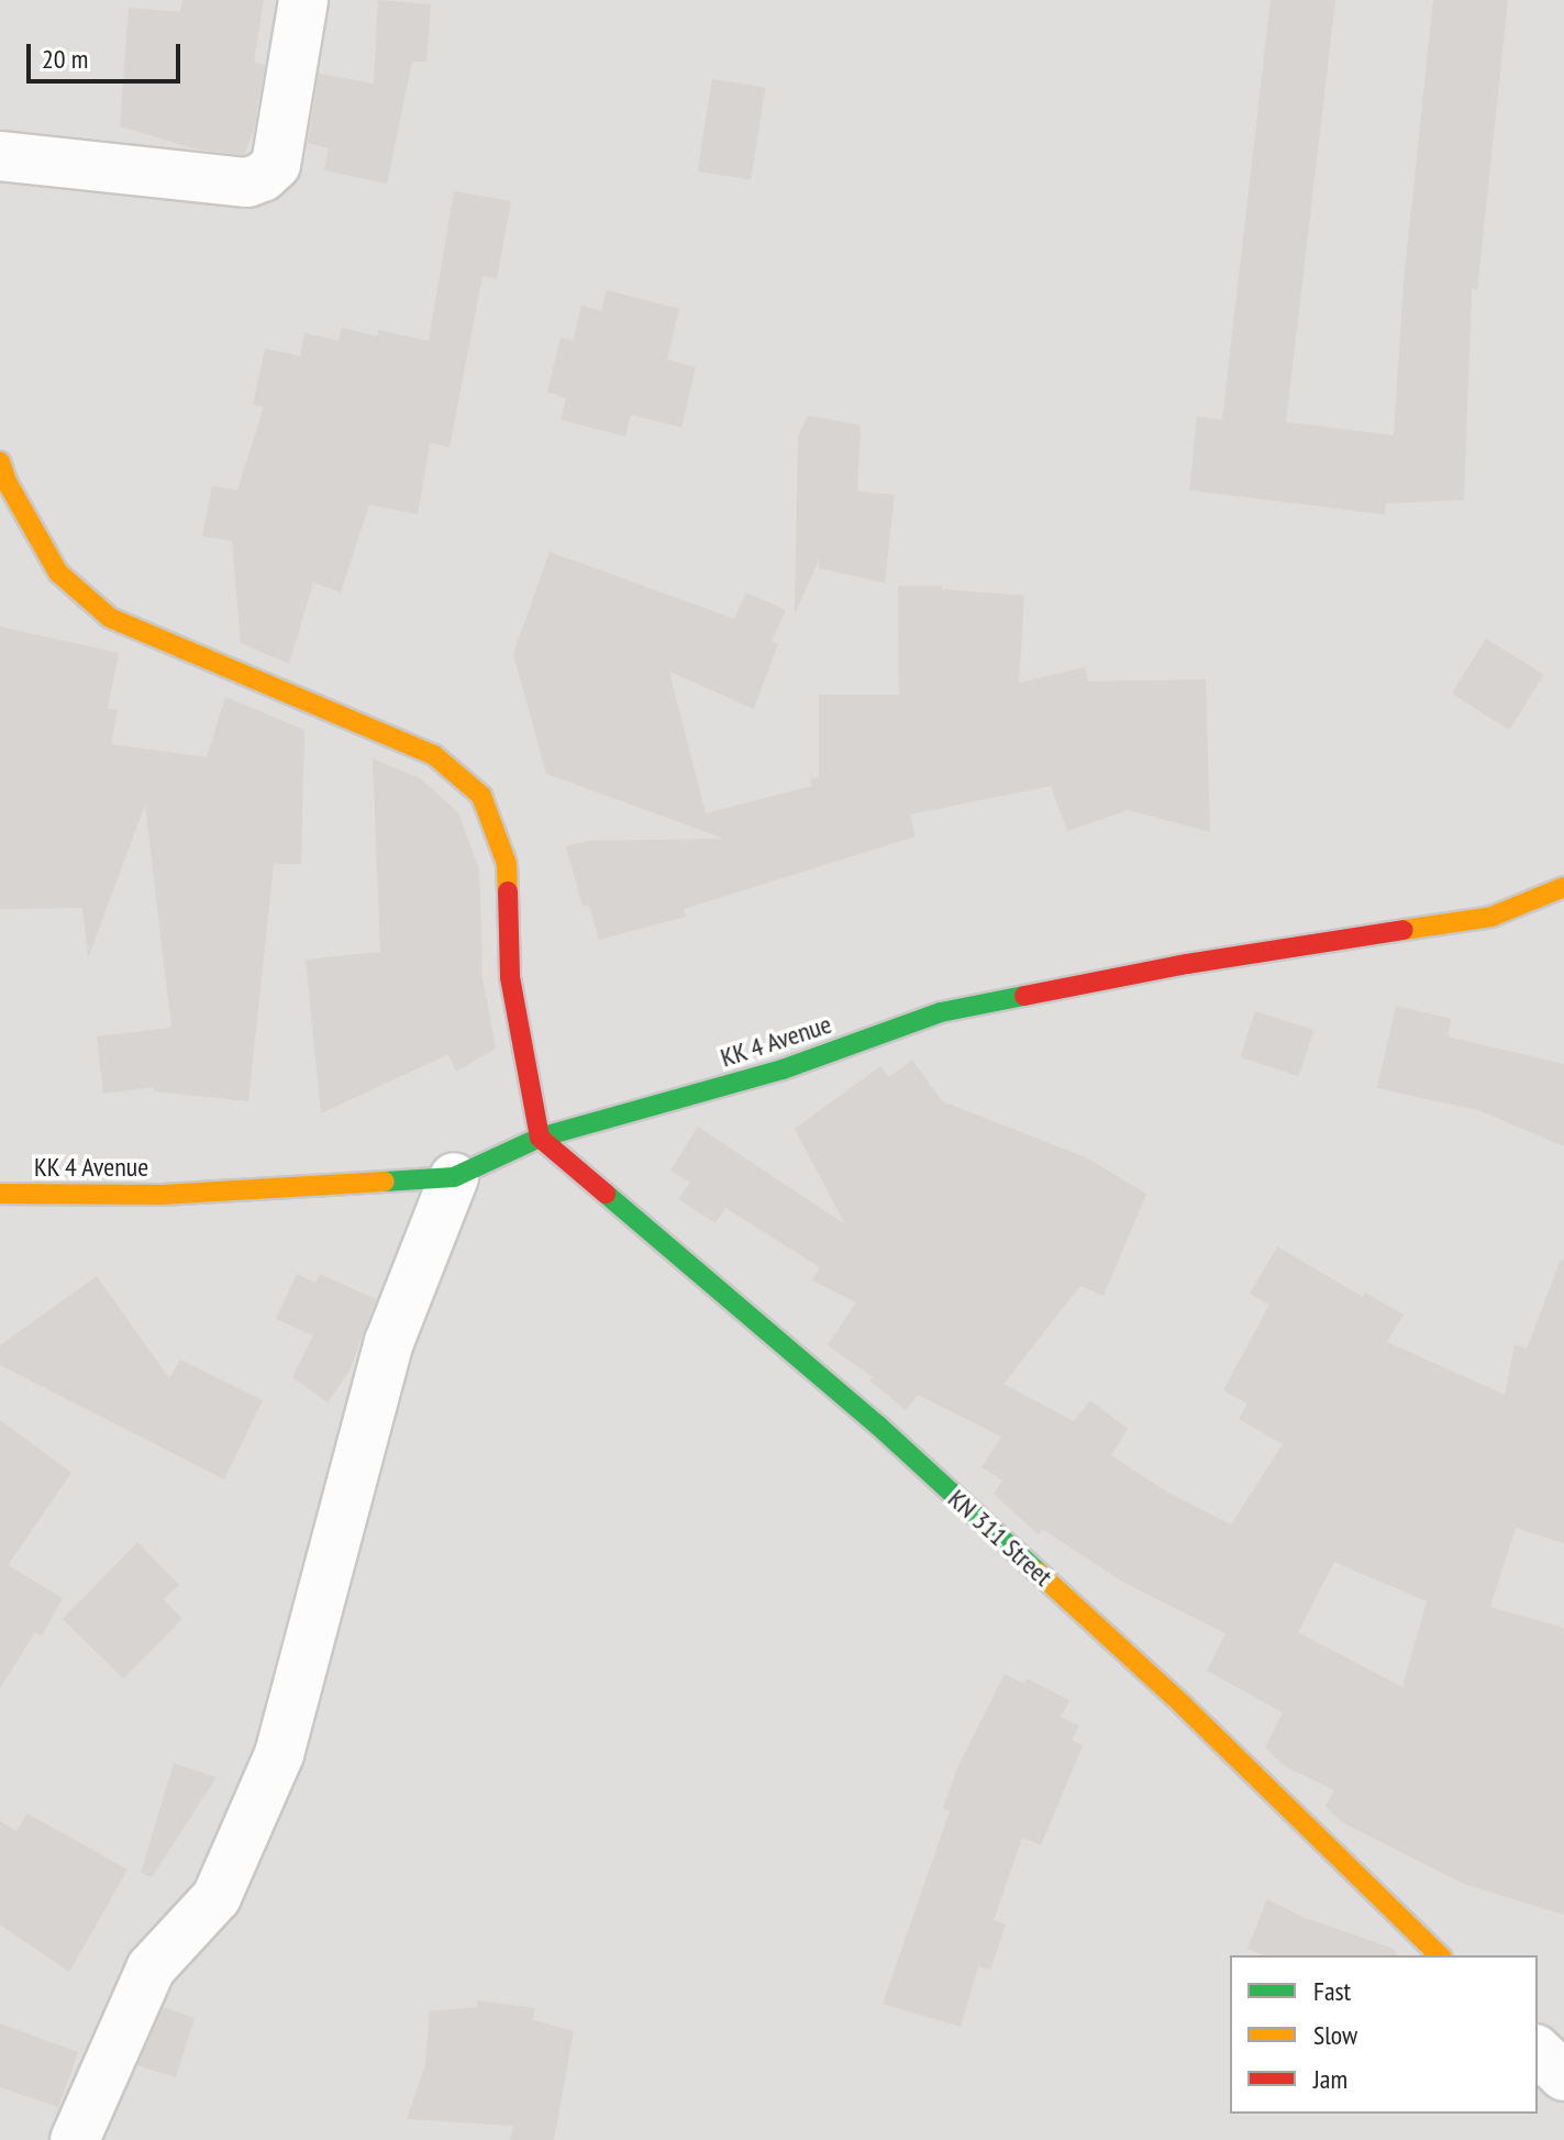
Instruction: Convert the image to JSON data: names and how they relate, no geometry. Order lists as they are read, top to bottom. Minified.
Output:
{"streets":{"street":["KK 4 Avenue","KN 311 Street"]},"crossings":[["KK 4 Avenue","KN 311 Street"]],"legend":["Fast","Slow","Jam"],"scale_bar":"20 m"}
